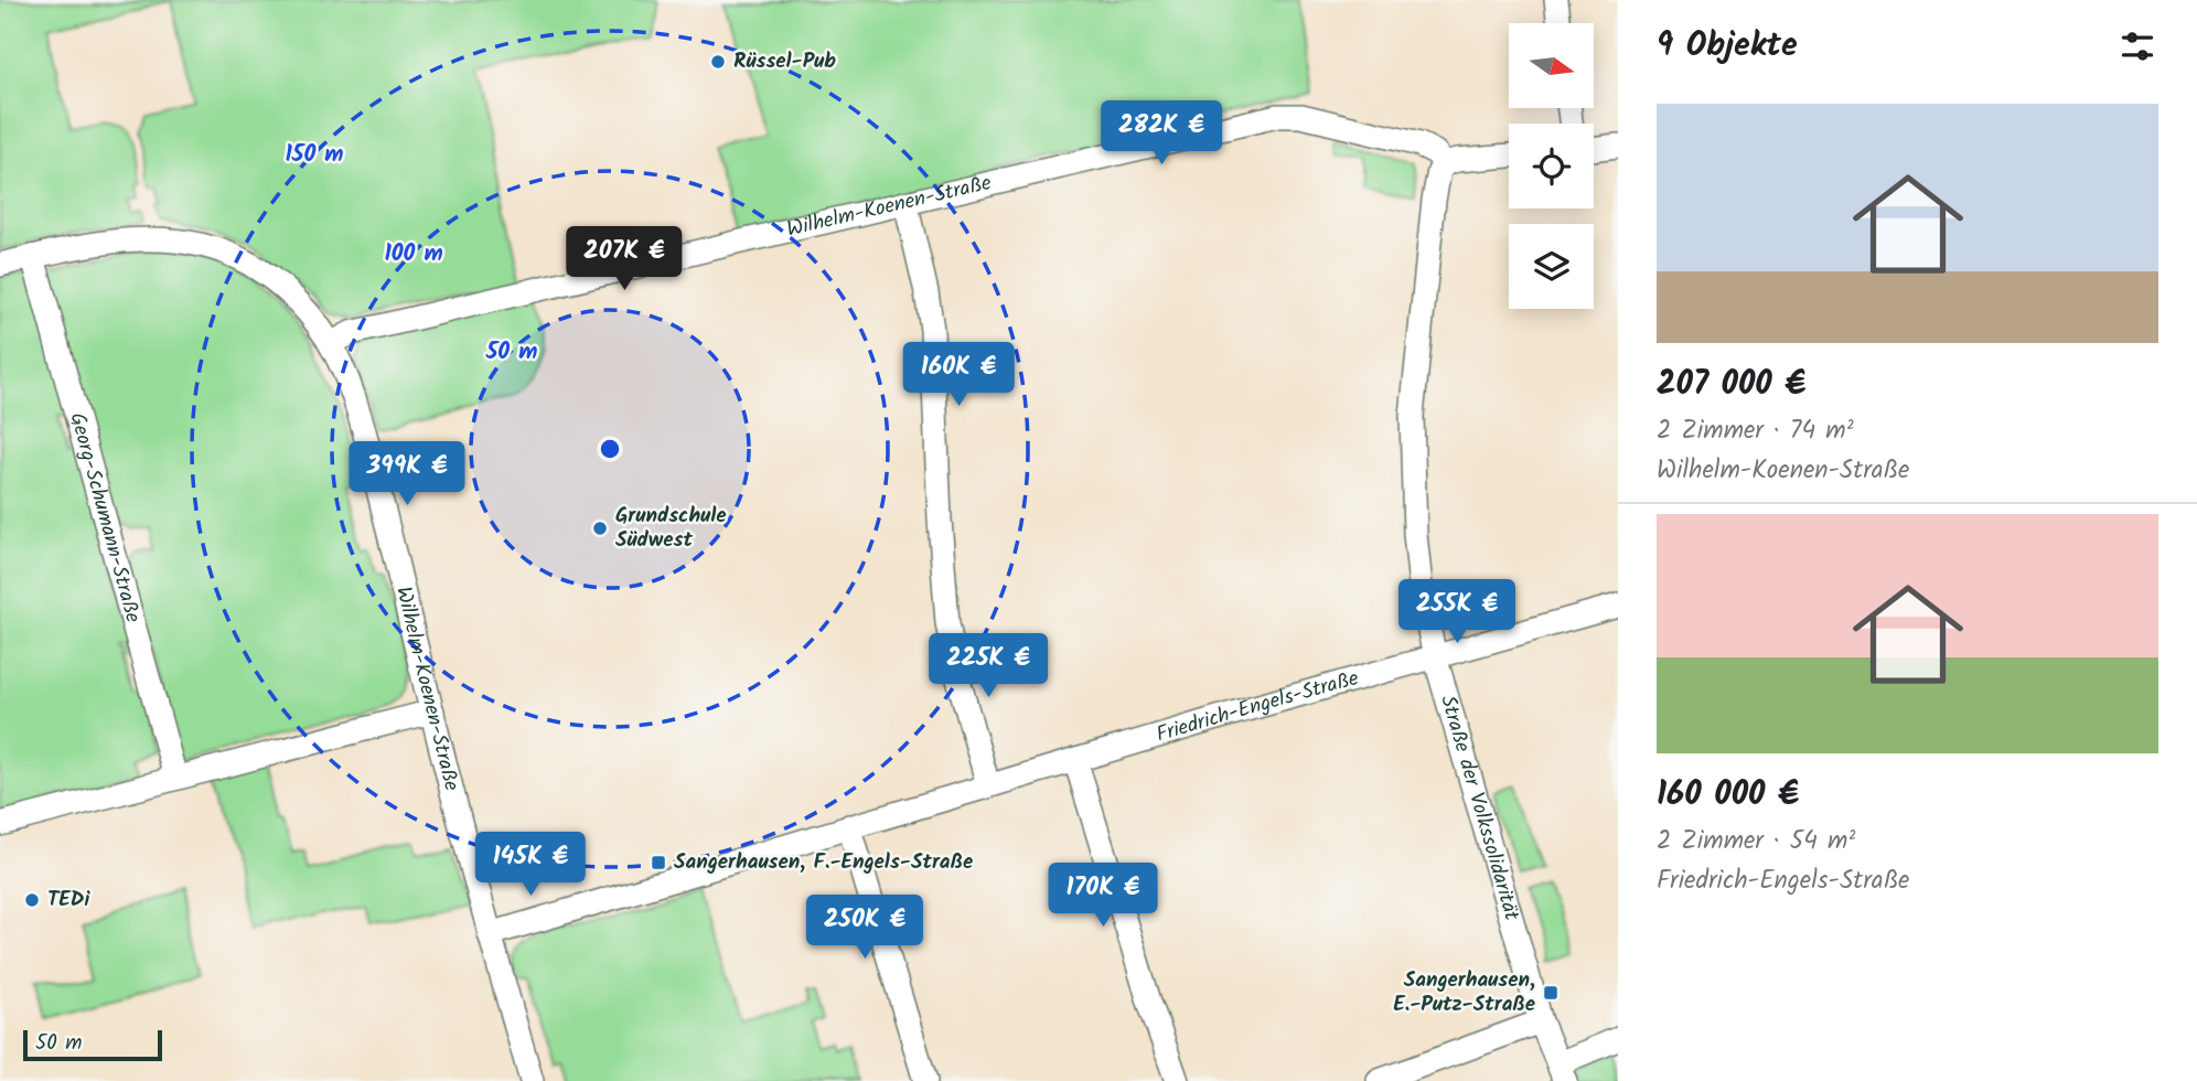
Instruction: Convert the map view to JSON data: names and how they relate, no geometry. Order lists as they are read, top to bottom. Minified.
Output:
{"streets":{"street":["Wilhelm-Koenen-Straße","Georg-Schumann-Straße","Friedrich-Engels-Straße","Straße der Volkssolidarität"]},"crossings":[["Wilhelm-Koenen-Straße","Georg-Schumann-Straße"],["Wilhelm-Koenen-Straße","Friedrich-Engels-Straße"],["Wilhelm-Koenen-Straße","Straße der Volkssolidarität"],["Friedrich-Engels-Straße","Straße der Volkssolidarität"]],"places":{"other":["Rüssel-Pub","Grundschule Südwest","TEDi"],"transit":["Sangerhausen, F.-Engels-Straße","Sangerhausen, E.-Putz-Straße"]},"scale_bar":"50 m","north":"right","page":{"heading":"9 Objekte","list":[{"name":"207 000 €","note":"2 Zimmer · 74 m² · Wilhelm-Koenen-Straße"},{"name":"160 000 €","note":"2 Zimmer · 54 m² · Friedrich-Engels-Straße"}],"price":["282K €","207K €","160K €","399K €","255K €","225K €","145K €","170K €","250K €"],"scale":"50 m"},"rings":["150 m","100 m","50 m"]}
